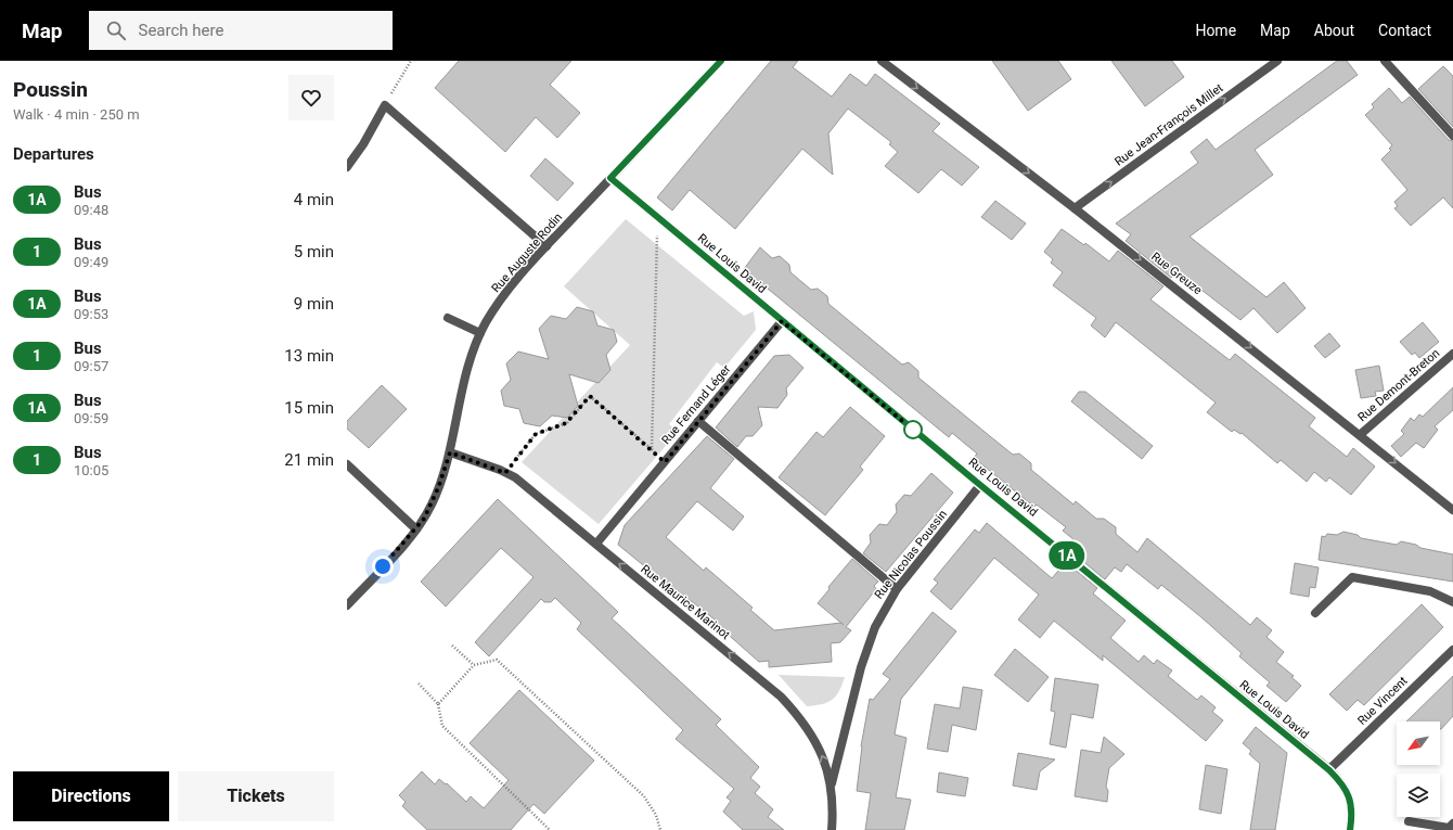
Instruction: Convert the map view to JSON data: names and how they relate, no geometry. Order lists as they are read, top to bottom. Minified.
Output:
{"streets":{"street":["Rue Jean-François Millet","Rue Auguste Rodin","Rue Louis David","Rue Greuze","Rue Demont-Breton","Rue Fernand Léger","Rue Nicolas Poussin","Rue Maurice Marinot","Rue Vincent"]},"crossings":[["Rue Jean-François Millet","Rue Greuze"],["Rue Auguste Rodin","Rue Louis David"],["Rue Auguste Rodin","Rue Maurice Marinot"],["Rue Louis David","Rue Fernand Léger"],["Rue Louis David","Rue Nicolas Poussin"],["Rue Louis David","Rue Vincent"],["Rue Greuze","Rue Demont-Breton"],["Rue Fernand Léger","Rue Maurice Marinot"],["Rue Nicolas Poussin","Rue Maurice Marinot"]],"one_way":["Rue Jean-François Millet","Rue Greuze","Rue Maurice Marinot"],"lines":["bus line 1A"],"north":"bottom left","page":{"header":"Map","search":"Search here","nav":["Home","Map","About","Contact"],"heading":[["Poussin","Walk · 4 min · 250 m"],"Departures"],"on_map":"1A","list":[{"mark":"1A","name":"Bus","note":"09:48","value":"4 min"},{"mark":"1","name":"Bus","note":"09:49","value":"5 min"},{"mark":"1A","name":"Bus","note":"09:53","value":"9 min"},{"mark":"1","name":"Bus","note":"09:57","value":"13 min"},{"mark":"1A","name":"Bus","note":"09:59","value":"15 min"},{"mark":"1","name":"Bus","note":"10:05","value":"21 min"}],"buttons":["Directions","Tickets"]}}
